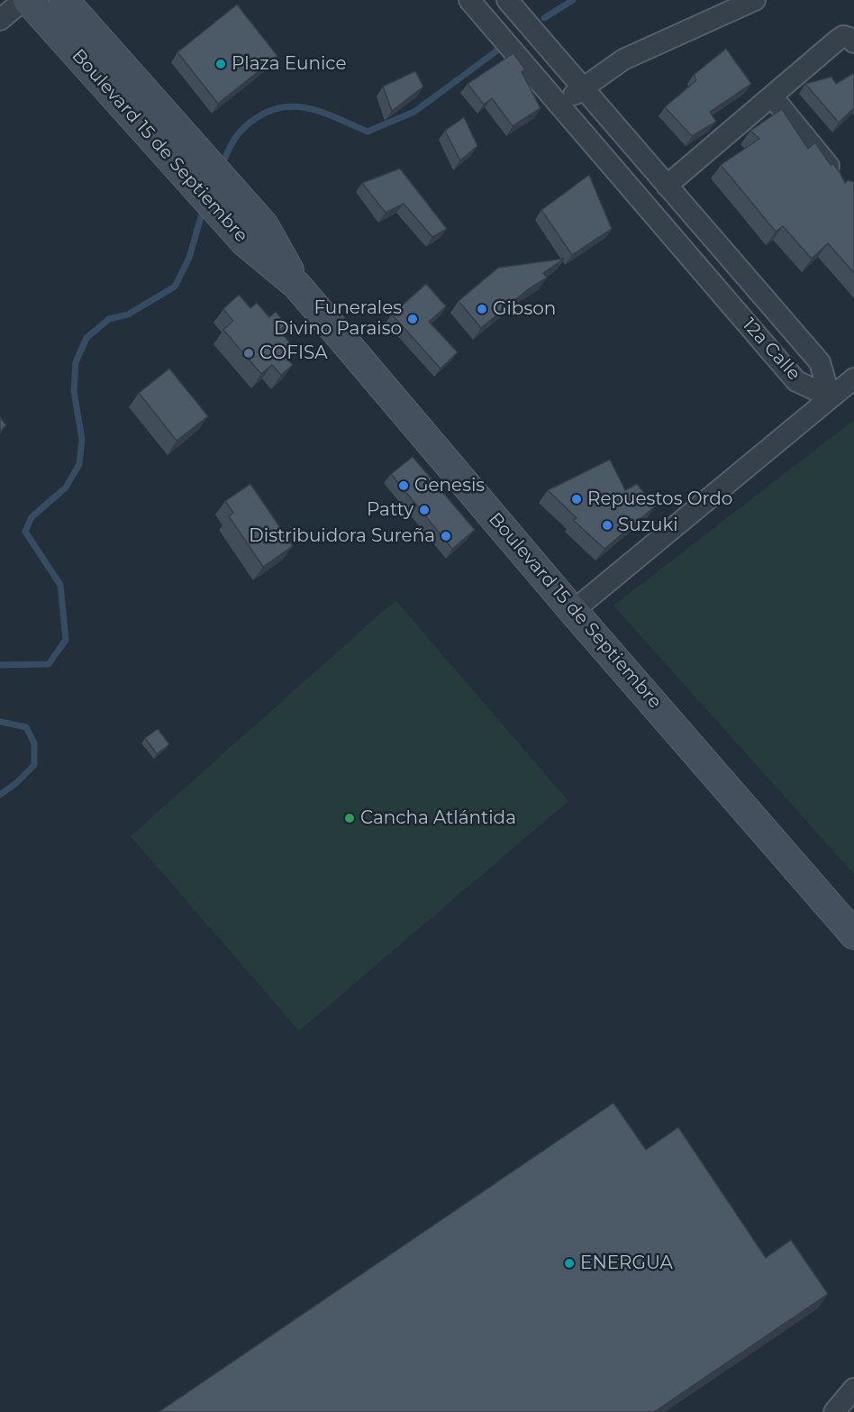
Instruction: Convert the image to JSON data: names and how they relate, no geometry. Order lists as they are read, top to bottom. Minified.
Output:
{"streets":{"street":["Boulevard 15 de Septiembre","12a Calle"]},"places":["Plaza Eunice","Gibson","Funerales Divino Paraiso","COFISA","Genesis","Repuestos Ordo","Patty","Suzuki","Distribuidora Sureña","Cancha Atlántida","ENERGUA"]}
